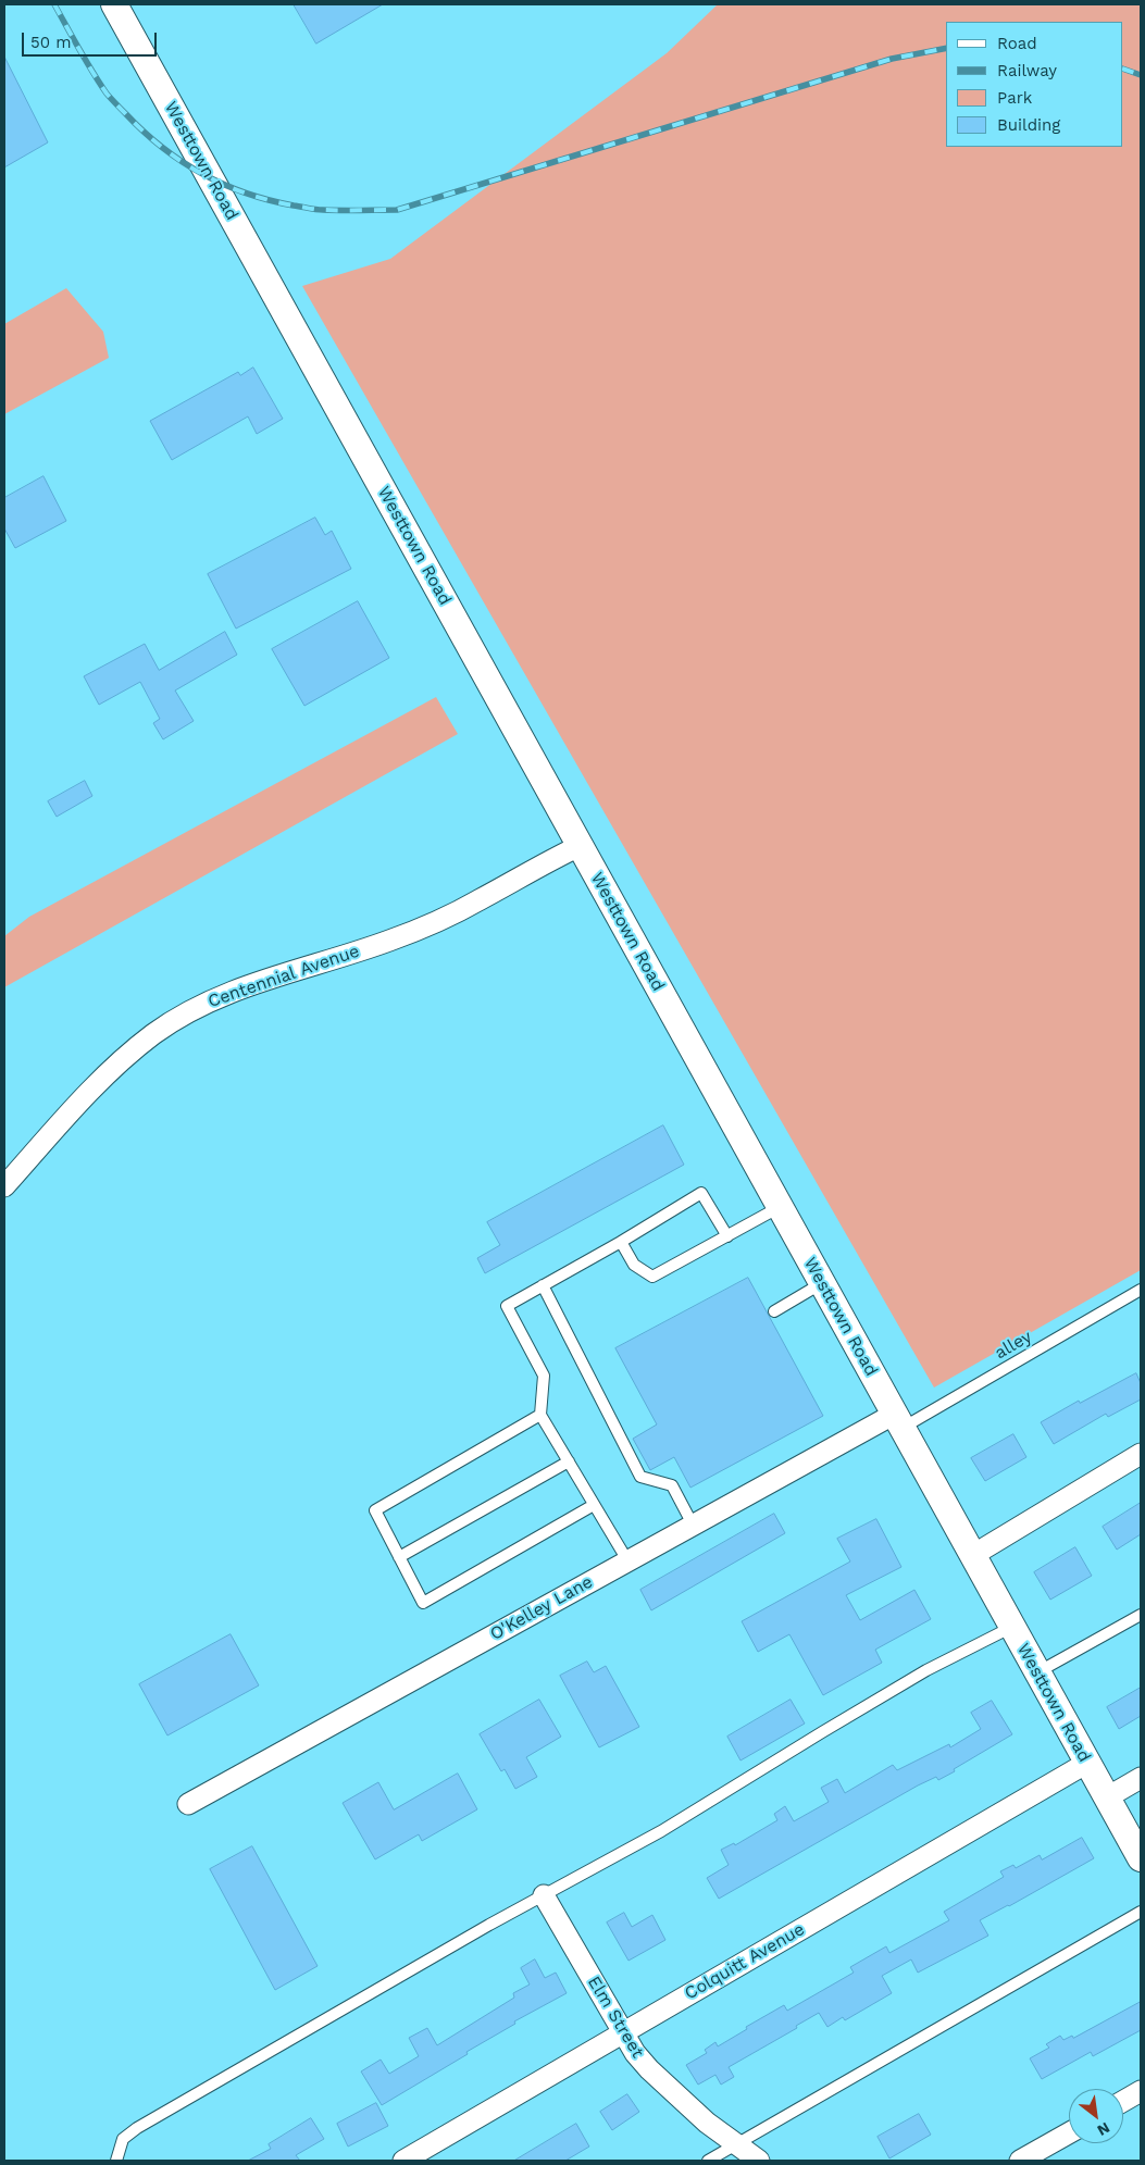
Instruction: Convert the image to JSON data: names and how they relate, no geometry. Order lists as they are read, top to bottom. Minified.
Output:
{"streets":{"street":["Westtown Road","Centennial Avenue","O'Kelley Lane","Colquitt Avenue","Elm Street"],"lane":["alley"]},"crossings":[["Westtown Road","Centennial Avenue"],["Westtown Road","alley"],["Westtown Road","O'Kelley Lane"],["Westtown Road","Colquitt Avenue"],["alley","O'Kelley Lane"],["Colquitt Avenue","Elm Street"]],"legend":["Road","Railway","Park","Building"],"scale_bar":"50 m","north":"bottom right"}
